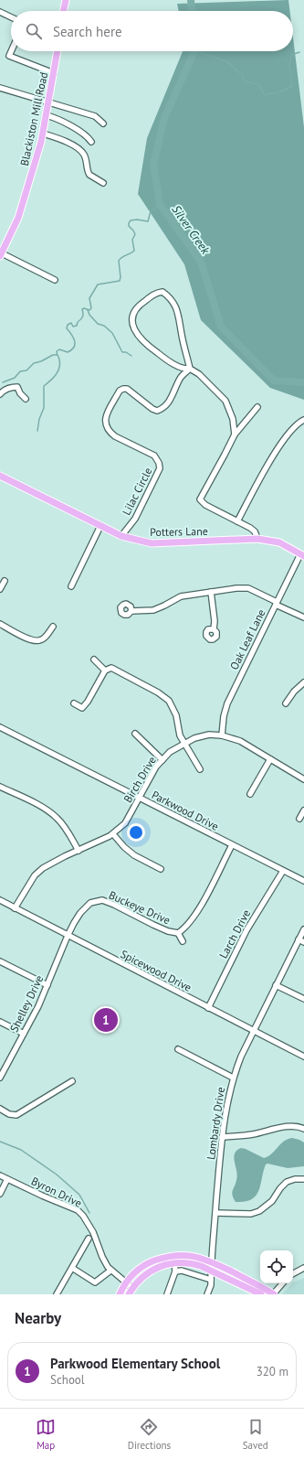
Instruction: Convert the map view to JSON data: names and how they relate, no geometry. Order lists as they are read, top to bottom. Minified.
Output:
{"streets":{"main road":["Blackiston Mill Road","Potters Lane"],"street":["Lilac Circle","Oak Leaf Lane","Birch Drive","Parkwood Drive","Buckeye Drive","Larch Drive","Spicewood Drive","Shelley Drive","Lombardy Drive","Byron Drive"]},"crossings":[["Lilac Circle","Potters Lane"],["Potters Lane","Oak Leaf Lane"],["Oak Leaf Lane","Birch Drive"],["Birch Drive","Parkwood Drive"],["Birch Drive","Spicewood Drive"],["Parkwood Drive","Buckeye Drive"],["Parkwood Drive","Larch Drive"],["Buckeye Drive","Spicewood Drive"],["Buckeye Drive","Shelley Drive"],["Larch Drive","Spicewood Drive"],["Spicewood Drive","Shelley Drive"],["Spicewood Drive","Lombardy Drive"]],"water":["Silver Creek"],"page":{"search":"Search here","pins":"1","heading":"Nearby","list":[{"mark":"1","name":"Parkwood Elementary School","note":"School","value":"320 m"}],"nav":["Map","Directions","Saved"]}}
